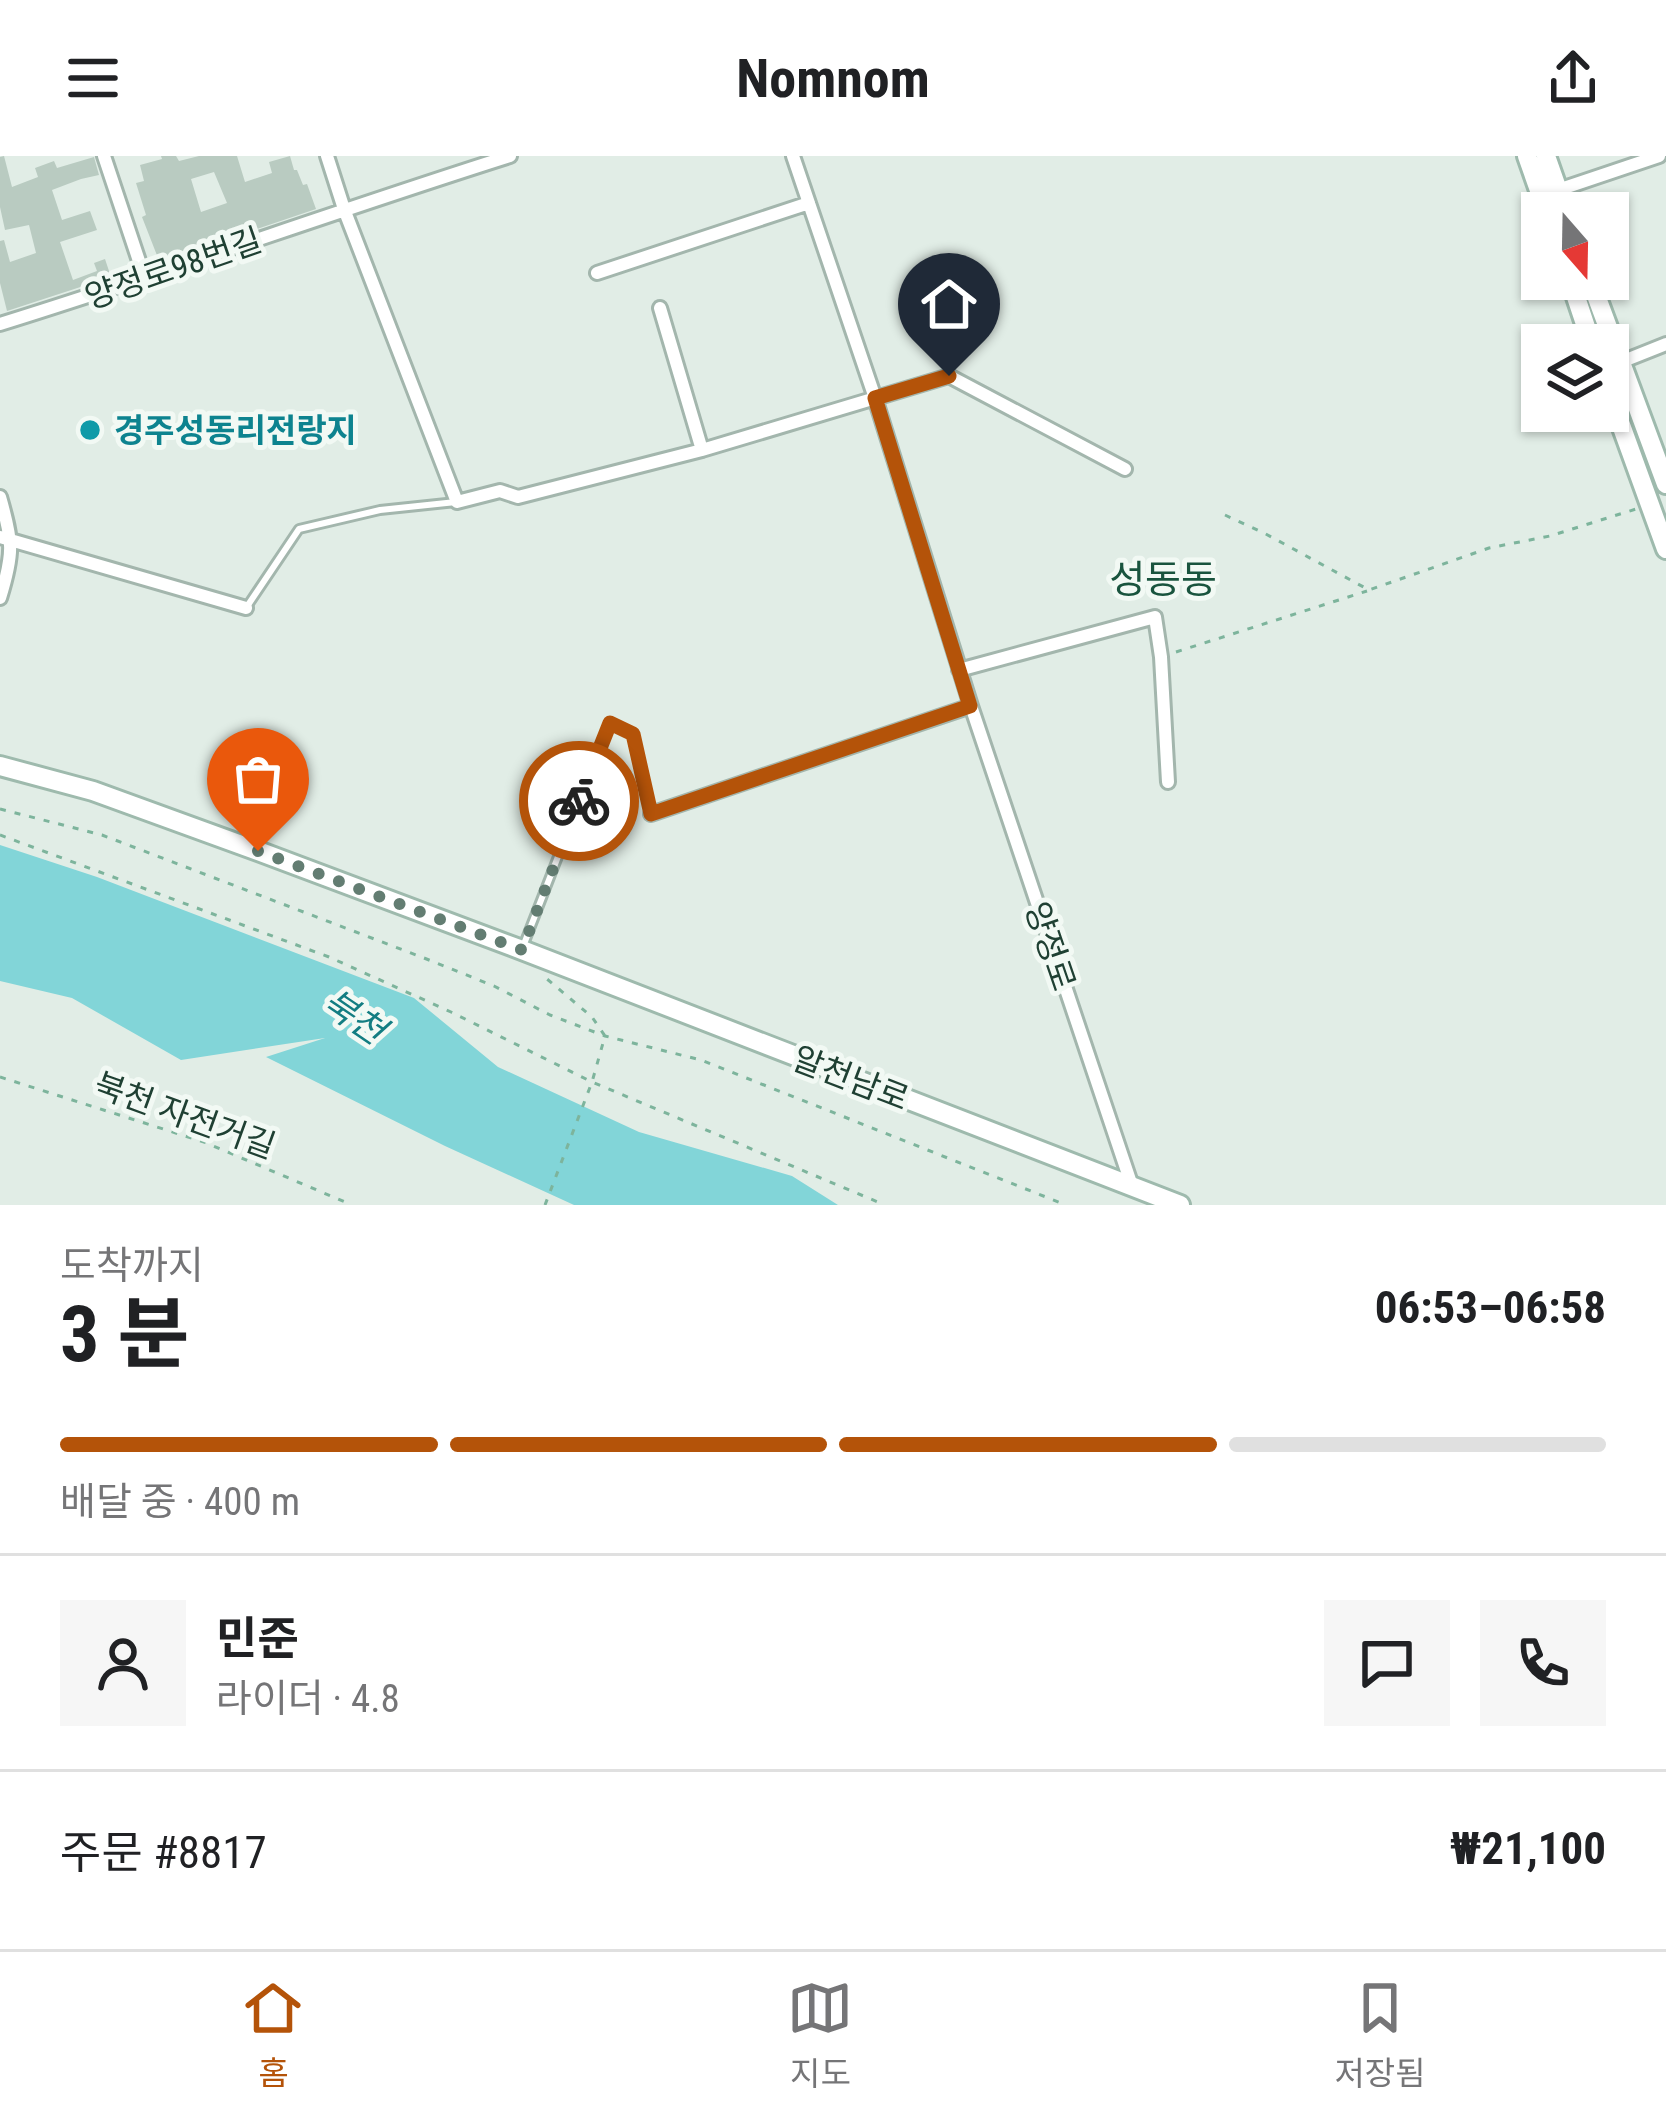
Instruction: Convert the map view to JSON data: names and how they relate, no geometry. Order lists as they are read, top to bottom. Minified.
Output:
{"streets":{"street":["양정로98번길","양정로","알천남로"],"path":["북천 자전거길"]},"crossings":[["양정로","알천남로"]],"districts":["성동동"],"water":["북천"],"places":["경주성동리전랑지"],"north":"bottom","page":{"header":"Nomnom","heading":["3 분","도착까지","06:53–06:58"],"panel":["민준","라이더 · 4.8","주문 #8817","₩21,100"],"bar":"배달 중 · 400 m","tabs":["홈","지도","저장됨"]}}
